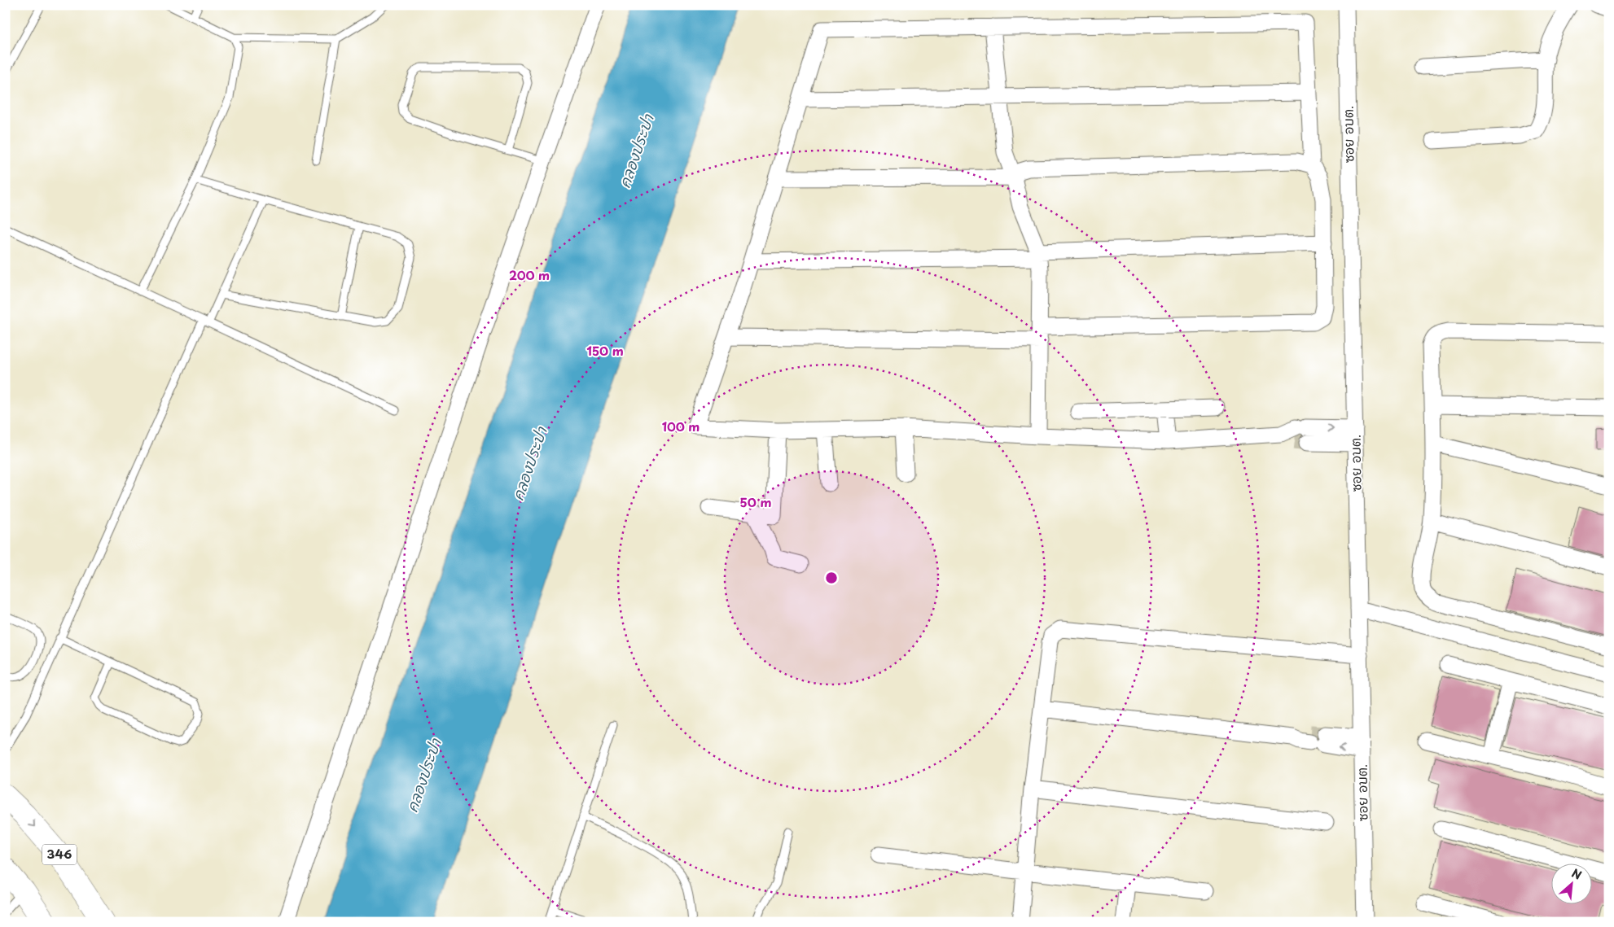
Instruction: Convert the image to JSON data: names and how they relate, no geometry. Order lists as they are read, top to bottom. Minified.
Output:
{"streets":{"main road":["346"],"street":["ซอย อบต."]},"water":["คลองประปา"],"north":"top right","rings":["200 m","150 m","100 m","50 m"]}
